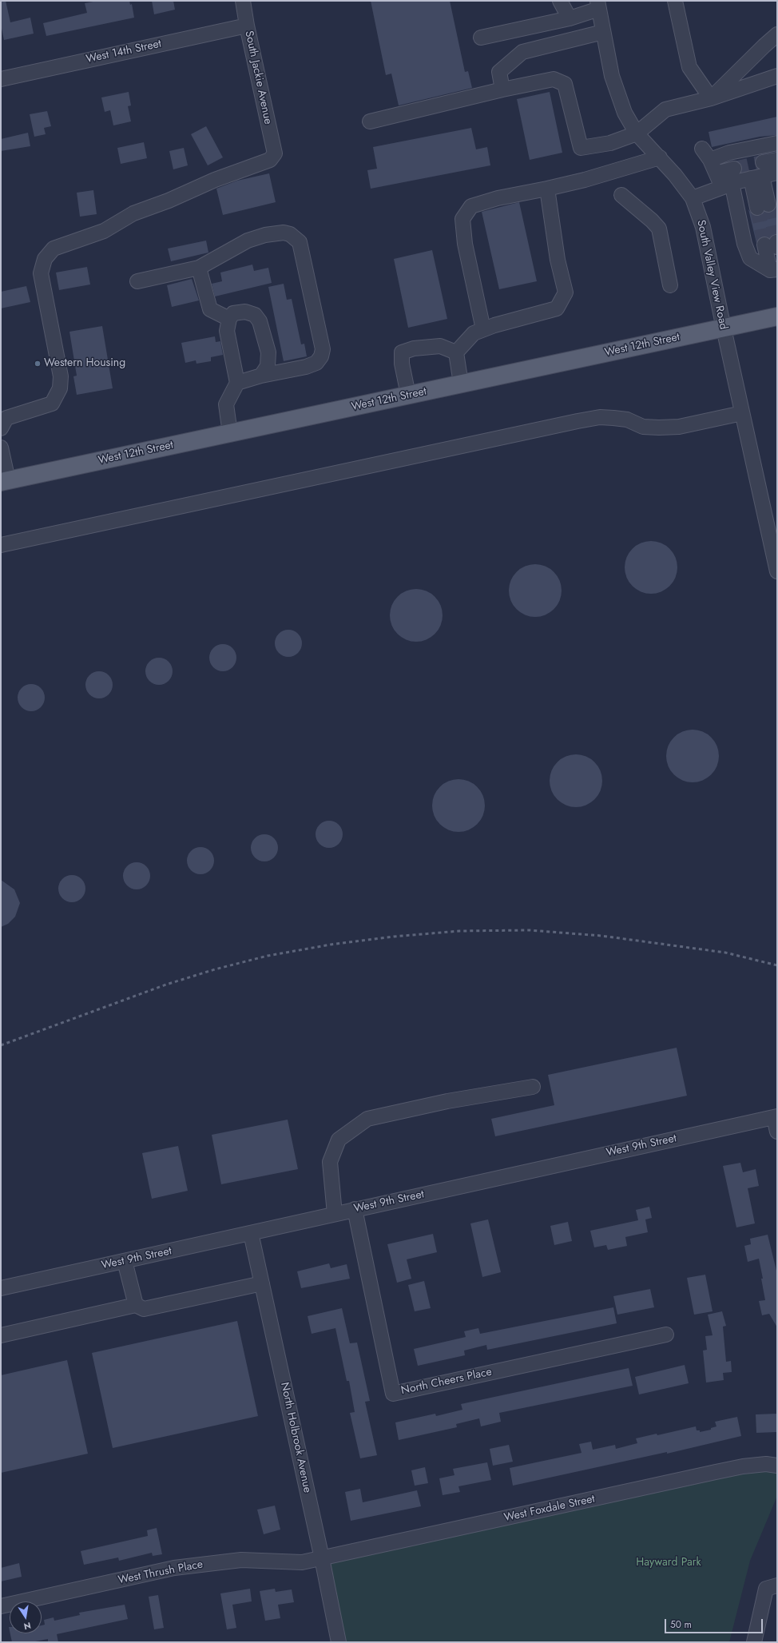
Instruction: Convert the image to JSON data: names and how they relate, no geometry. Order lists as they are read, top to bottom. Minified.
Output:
{"streets":{"main road":["West 12th Street"],"street":["West 14th Street","South Jackie Avenue","South Valley View Road","West 9th Street","North Cheers Place","North Holbrook Avenue","West Foxdale Street","West Thrush Place"]},"crossings":[["West 14th Street","South Jackie Avenue"],["South Valley View Road","West 12th Street"],["West 9th Street","North Cheers Place"],["West 9th Street","North Holbrook Avenue"],["North Holbrook Avenue","West Foxdale Street"],["North Holbrook Avenue","West Thrush Place"],["West Foxdale Street","West Thrush Place"]],"parks":["Hayward Park"],"places":["Western Housing"],"scale_bar":"50 m","north":"bottom"}
